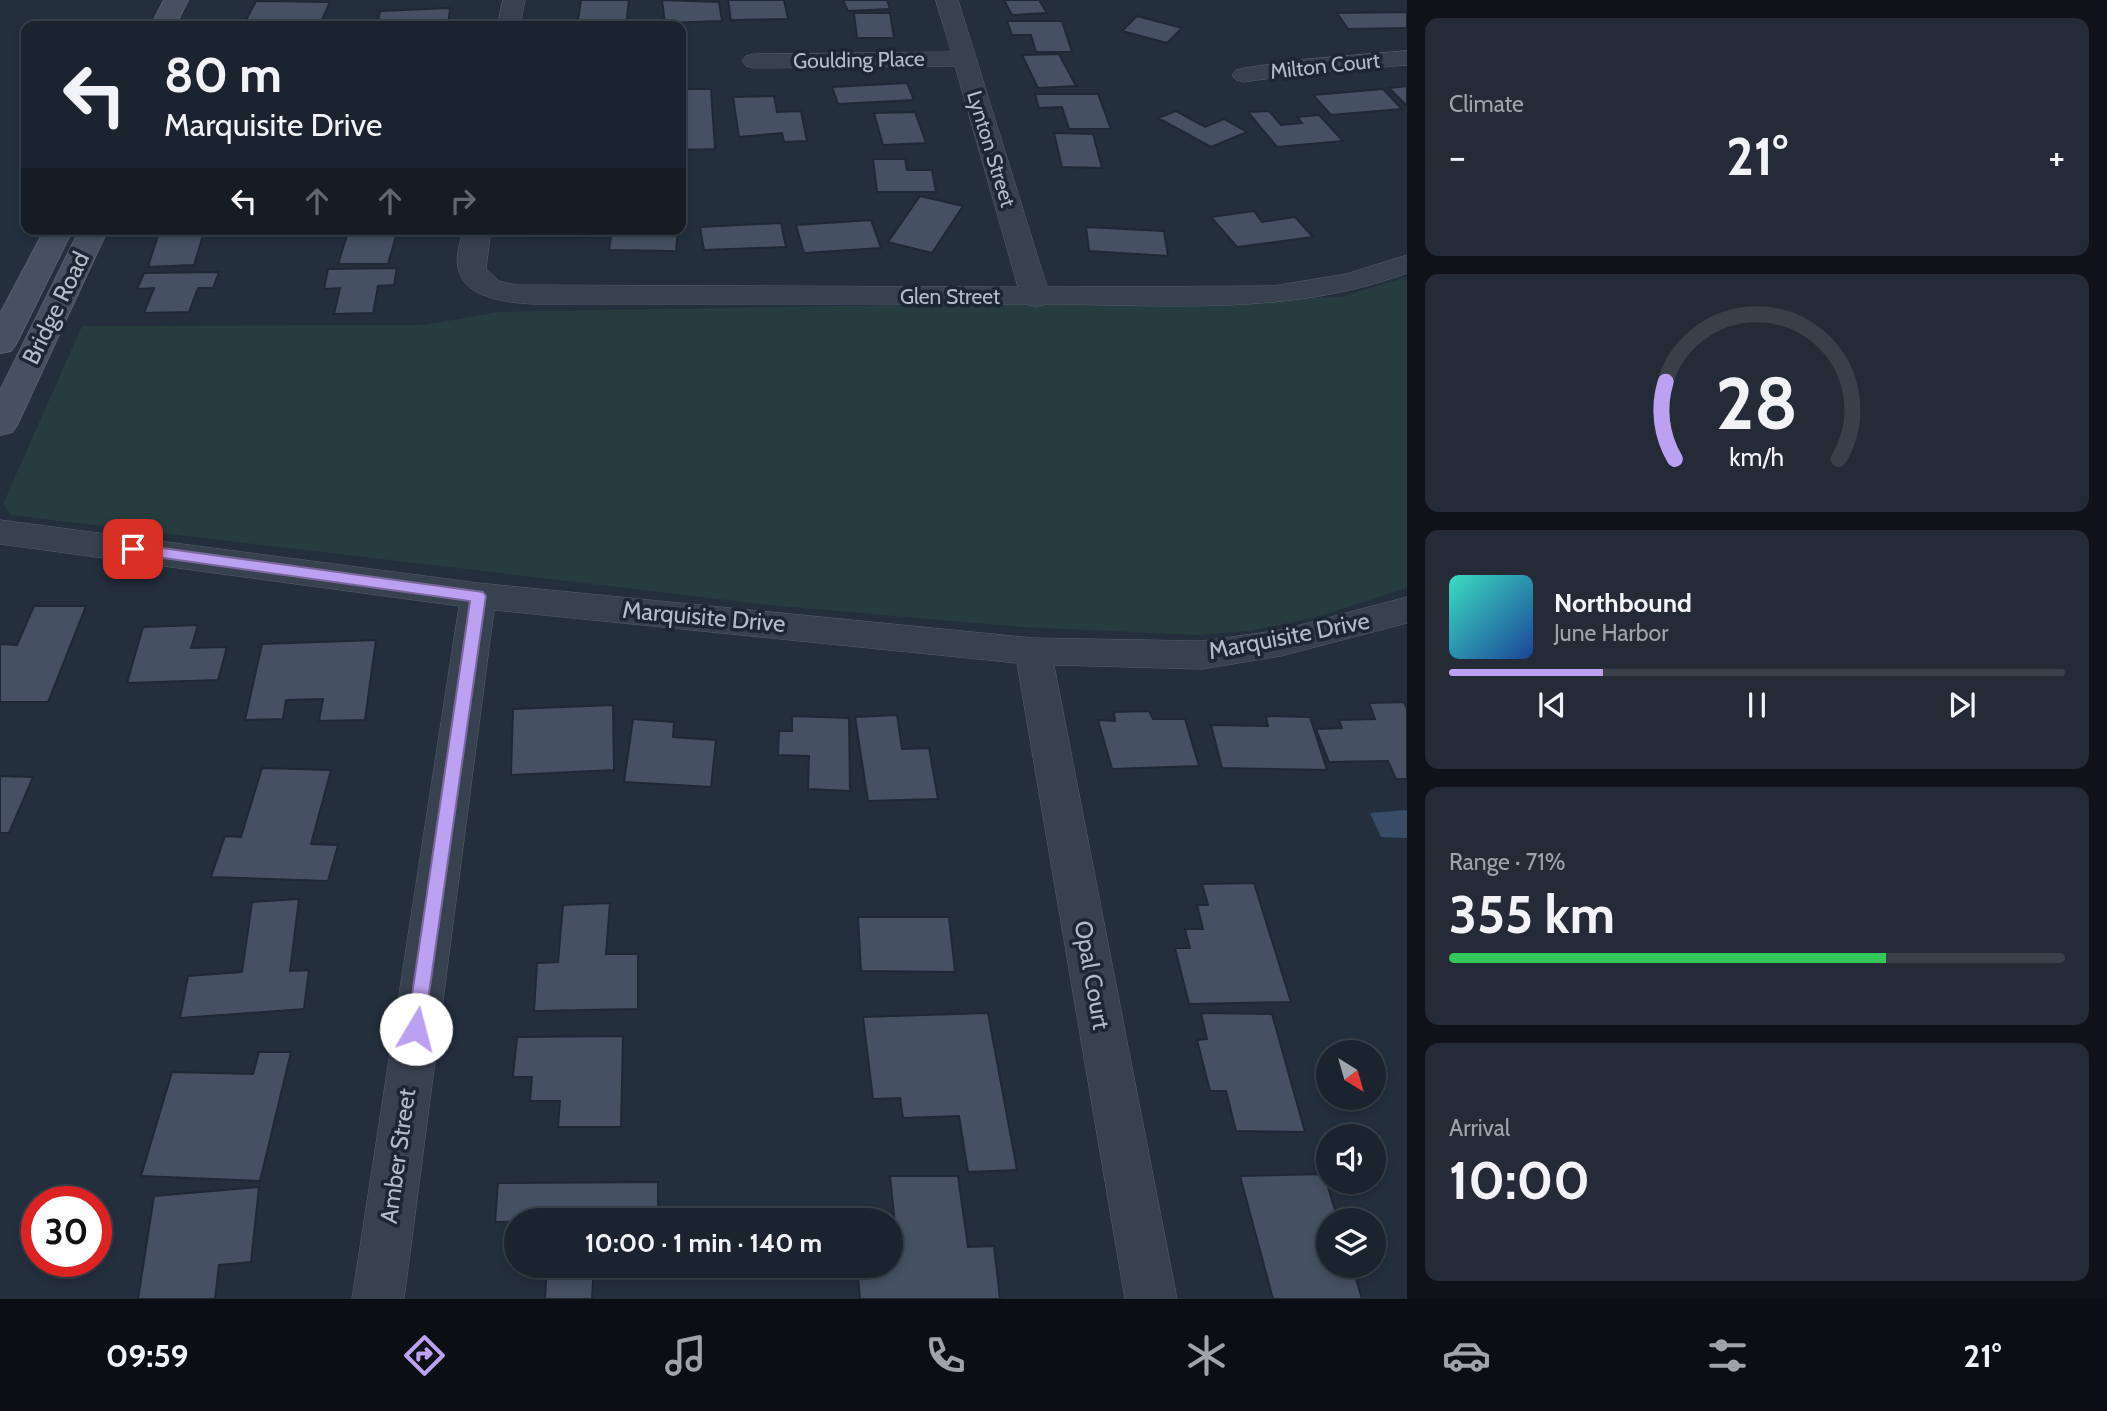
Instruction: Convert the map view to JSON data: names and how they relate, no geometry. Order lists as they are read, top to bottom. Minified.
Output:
{"streets":{"main road":["Bridge Road"],"street":["Goulding Place","Milton Court","Lynton Street","Glen Street","Marquisite Drive","Opal Court","Amber Street"]},"crossings":[["Goulding Place","Lynton Street"],["Lynton Street","Glen Street"],["Marquisite Drive","Opal Court"],["Marquisite Drive","Amber Street"]],"north":"bottom right","page":{"tile":["Climate",["Range · 71%","355 km"],["Arrival","10:00"]],"turn":["80 m","Marquisite Drive"],"heat":["−","21°","+"],"song":["Northbound","June Harbor"],"limit":"30","trip":"10:00 · 1 min · 140 m","tabs":["09:59","21°"],"gauge":["28","km/h"]}}
